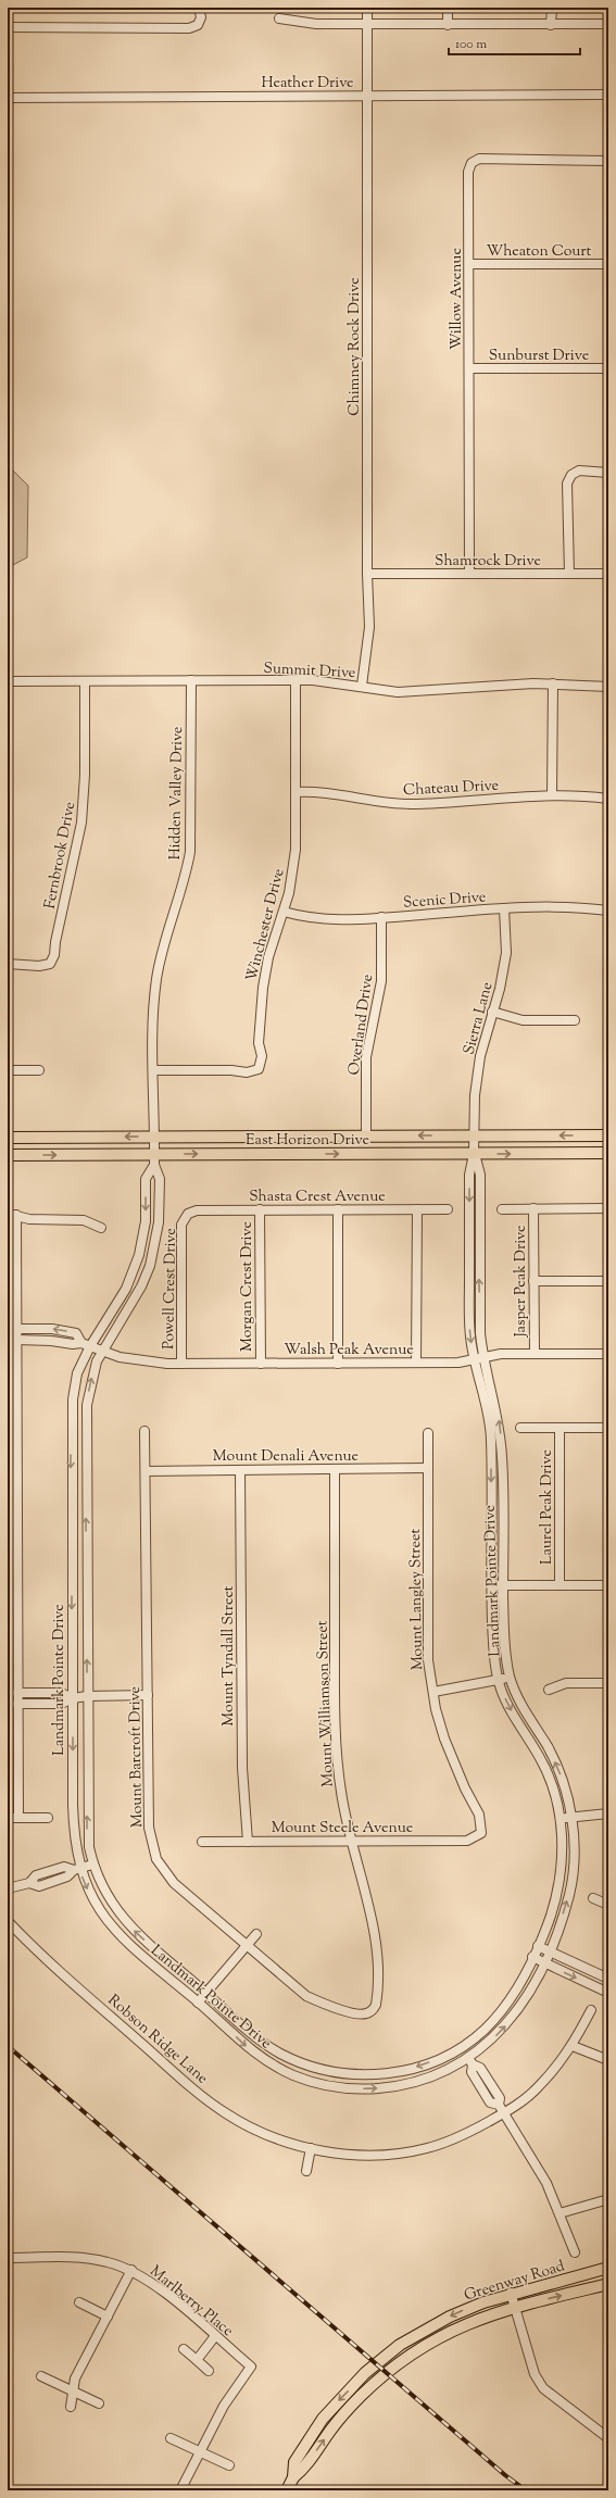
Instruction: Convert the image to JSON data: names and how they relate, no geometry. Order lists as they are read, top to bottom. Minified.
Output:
{"streets":{"main road":["East Horizon Drive","Greenway Road"],"street":["Heather Drive","Wheaton Court","Willow Avenue","Chimney Rock Drive","Sunburst Drive","Shamrock Drive","Summit Drive","Chateau Drive","Hidden Valley Drive","Fernbrook Drive","Scenic Drive","Winchester Drive","Sierra Lane","Overland Drive","Shasta Crest Avenue","Jasper Peak Drive","Morgan Crest Drive","Powell Crest Drive","Walsh Peak Avenue","Mount Denali Avenue","Laurel Peak Drive","Landmark Pointe Drive","Mount Langley Street","Mount Tyndall Street","Mount Williamson Street","Mount Barcroft Drive","Mount Steele Avenue","Robson Ridge Lane","Marlberry Place"]},"crossings":[["Heather Drive","Chimney Rock Drive"],["Wheaton Court","Willow Avenue"],["Willow Avenue","Sunburst Drive"],["Willow Avenue","Shamrock Drive"],["Chimney Rock Drive","Shamrock Drive"],["Chimney Rock Drive","Summit Drive"],["Summit Drive","Hidden Valley Drive"],["Summit Drive","Fernbrook Drive"],["Summit Drive","Winchester Drive"],["Chateau Drive","Winchester Drive"],["Hidden Valley Drive","Winchester Drive"],["Hidden Valley Drive","East Horizon Drive"],["Hidden Valley Drive","Landmark Pointe Drive"],["Scenic Drive","Winchester Drive"],["Scenic Drive","Sierra Lane"],["Scenic Drive","Overland Drive"],["Sierra Lane","East Horizon Drive"],["Sierra Lane","Landmark Pointe Drive"],["Overland Drive","East Horizon Drive"],["East Horizon Drive","Landmark Pointe Drive"],["Shasta Crest Avenue","Morgan Crest Drive"],["Shasta Crest Avenue","Powell Crest Drive"],["Jasper Peak Drive","Walsh Peak Avenue"],["Morgan Crest Drive","Walsh Peak Avenue"],["Powell Crest Drive","Walsh Peak Avenue"],["Walsh Peak Avenue","Landmark Pointe Drive"],["Mount Denali Avenue","Mount Langley Street"],["Mount Denali Avenue","Mount Tyndall Street"],["Mount Denali Avenue","Mount Williamson Street"],["Mount Denali Avenue","Mount Barcroft Drive"],["Mount Langley Street","Mount Steele Avenue"],["Mount Tyndall Street","Mount Steele Avenue"],["Mount Williamson Street","Mount Barcroft Drive"],["Mount Williamson Street","Mount Steele Avenue"]],"scale_bar":"100 m"}
